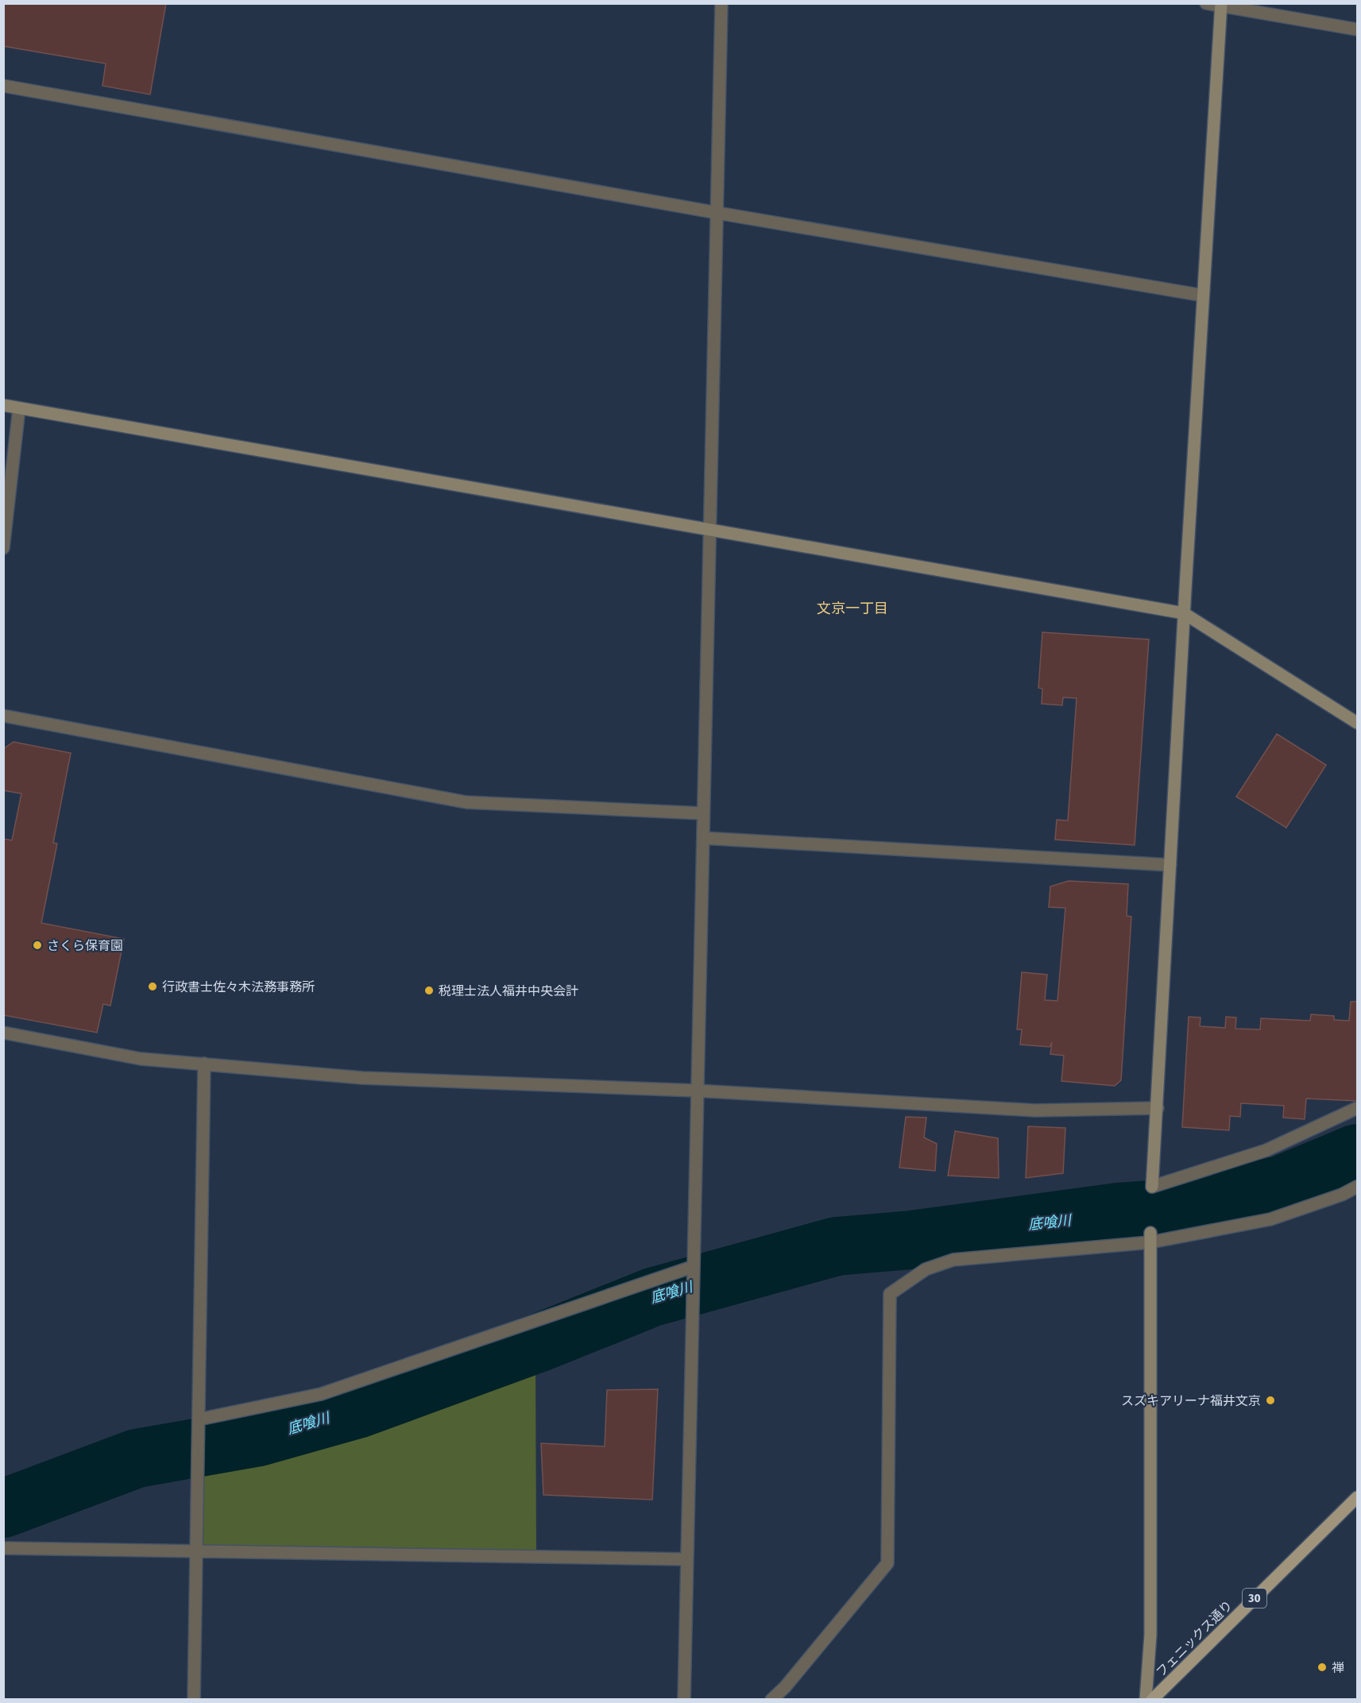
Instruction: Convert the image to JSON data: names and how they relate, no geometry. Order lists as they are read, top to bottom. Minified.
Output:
{"streets":{"main road":["30","フェニックス通り"]},"districts":["文京一丁目"],"water":["底喰川"],"places":["さくら保育園","行政書士佐々木法務事務所","税理士法人福井中央会計","スズキアリーナ福井文京","禅"]}
